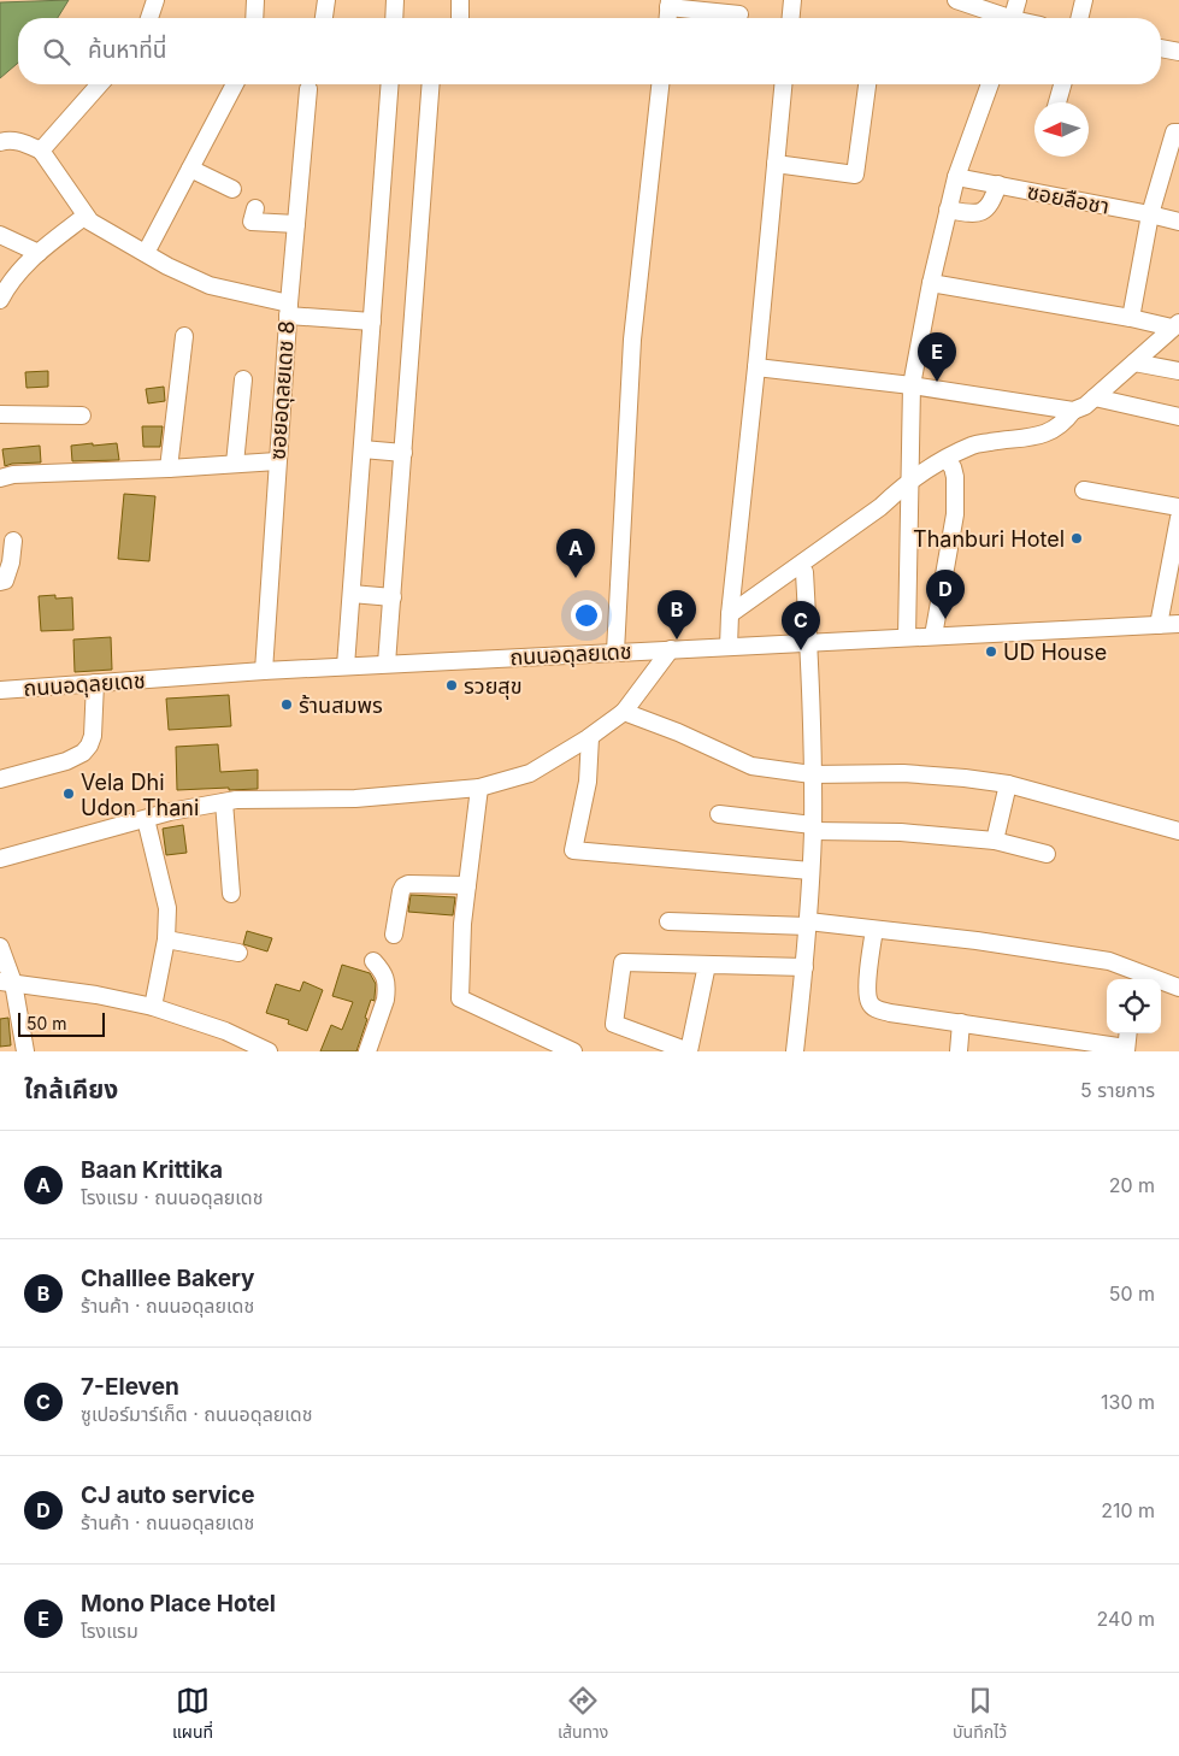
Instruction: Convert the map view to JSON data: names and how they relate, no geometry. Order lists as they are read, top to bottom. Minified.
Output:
{"streets":{"street":["ซอยลือชา","ซอยอดุลยเดช 8","ถนนอดุลยเดช"]},"crossings":[["ซอยอดุลยเดช 8","ถนนอดุลยเดช"]],"places":["Thanburi Hotel","UD House","รวยสุข","ร้านสมพร","Vela Dhi Udon Thani"],"scale_bar":"50 m","north":"left","page":{"search":"ค้นหาที่นี่","pins":["E","A","D","B","C"],"scale":"50 m","heading":["ใกล้เคียง","5 รายการ"],"list":[{"mark":"A","name":"Baan Krittika","note":"โรงแรม · ถนนอดุลยเดช","value":"20 m"},{"mark":"B","name":"Challlee Bakery","note":"ร้านค้า · ถนนอดุลยเดช","value":"50 m"},{"mark":"C","name":"7-Eleven","note":"ซูเปอร์มาร์เก็ต · ถนนอดุลยเดช","value":"130 m"},{"mark":"D","name":"CJ auto service","note":"ร้านค้า · ถนนอดุลยเดช","value":"210 m"},{"mark":"E","name":"Mono Place Hotel","note":"โรงแรม","value":"240 m"}],"nav":["แผนที่","เส้นทาง","บันทึกไว้"]}}
